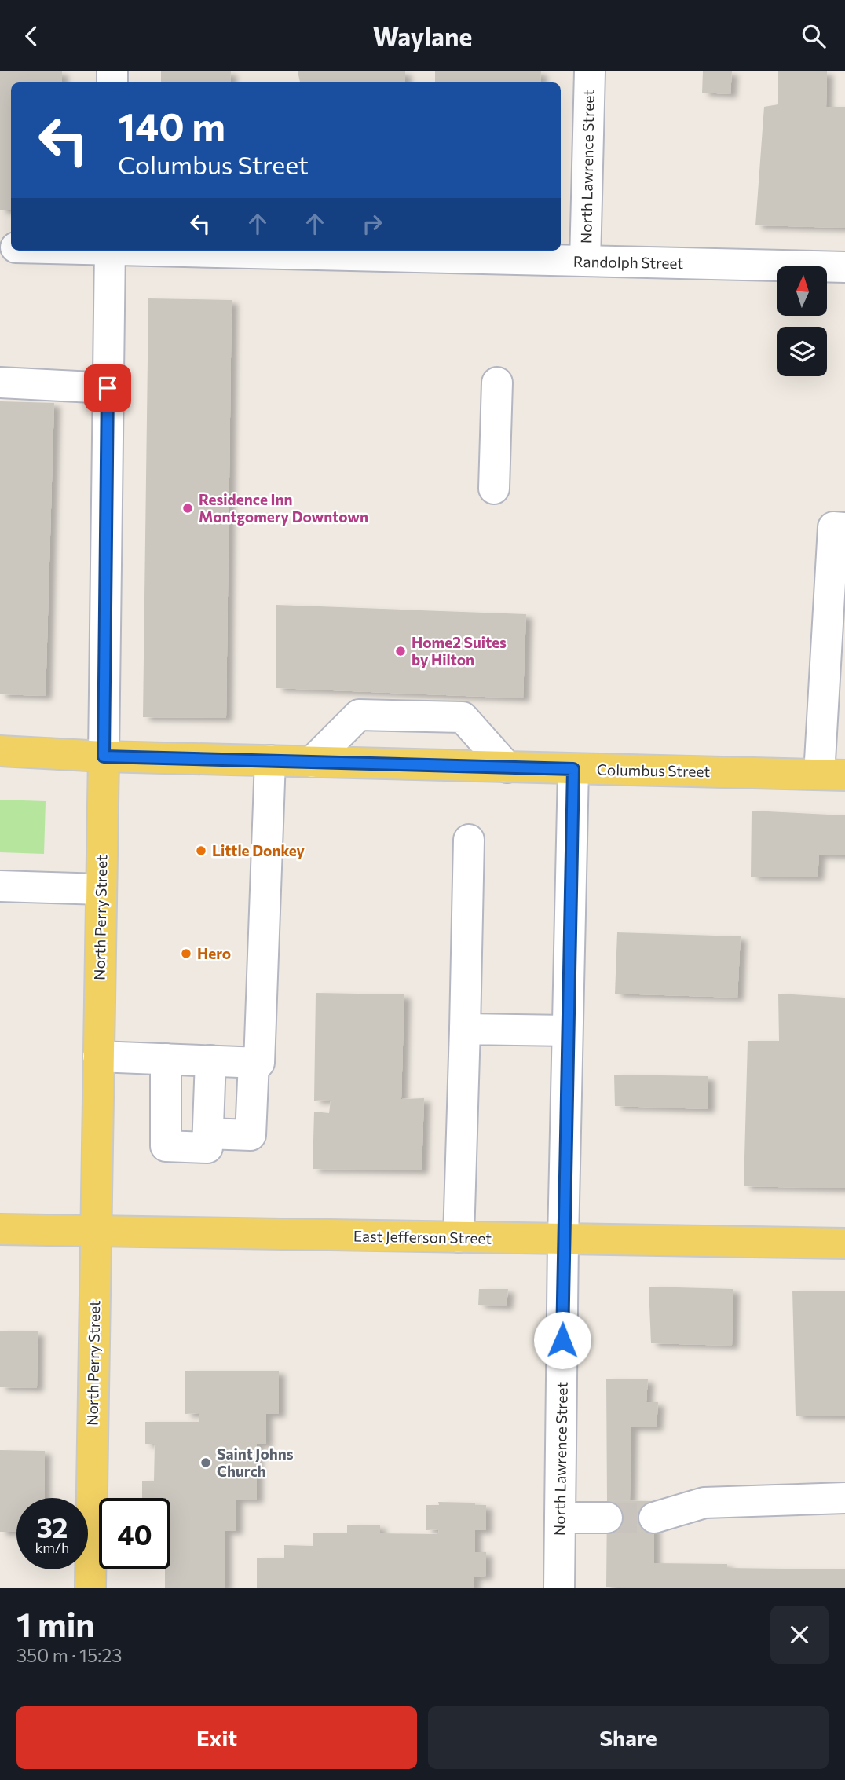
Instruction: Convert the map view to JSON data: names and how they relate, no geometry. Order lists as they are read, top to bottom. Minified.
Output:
{"streets":{"main road":["Columbus Street","North Perry Street","East Jefferson Street"],"street":["North Lawrence Street","Randolph Street"]},"crossings":[["North Lawrence Street","Randolph Street"],["North Lawrence Street","Columbus Street"],["North Lawrence Street","East Jefferson Street"],["Columbus Street","North Perry Street"],["North Perry Street","East Jefferson Street"]],"places":["Residence Inn Montgomery Downtown","Home2 Suites by Hilton","Little Donkey","Hero","Saint Johns Church"],"north":"top","page":{"header":"Waylane","turn":["140 m","Columbus Street"],"speed":"32 km/h","limit":"40","heading":["1 min","350 m · 15:23"],"buttons":["Exit","Share"]}}
